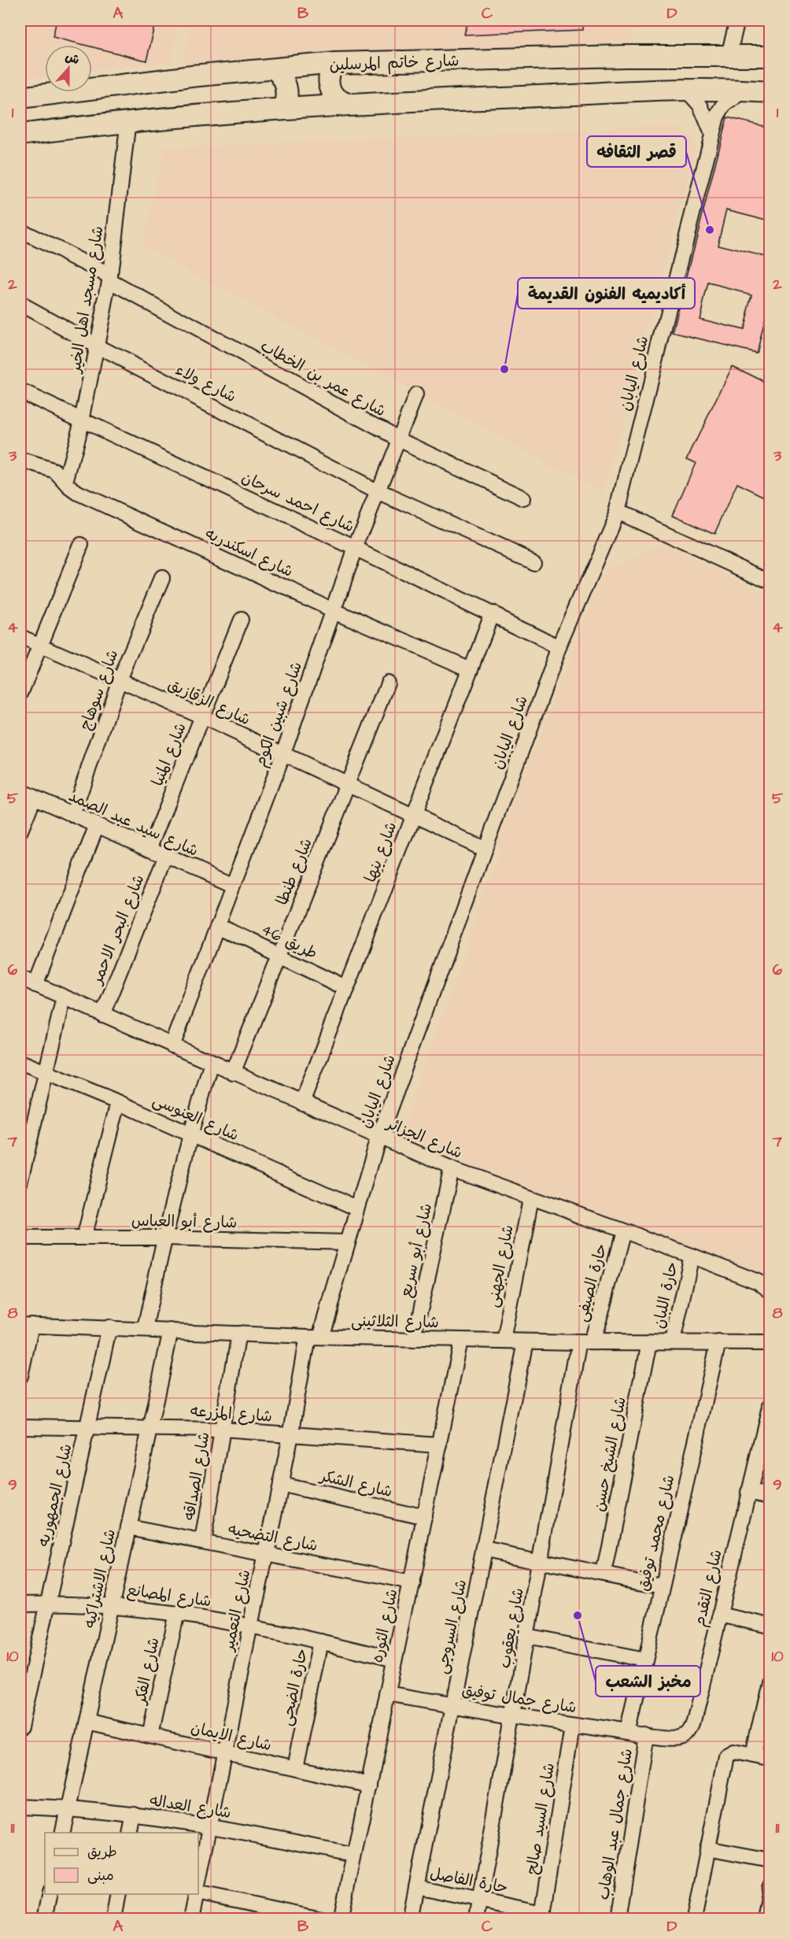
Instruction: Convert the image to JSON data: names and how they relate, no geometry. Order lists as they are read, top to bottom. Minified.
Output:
{"streets":{"main road":["شارع خاتم المرسلين"],"street":["شارع مسجد اهل الخير","شارع اليابان","شارع عمر بن الخطاب","شارع ولاء","شارع احمد سرحان","شارع اسكندريه","شارع سوهاج","شارع الزقازيق","شارع شبين الكوم","شارع المنيا","شارع سيد عبد الصمد","شارع بنها","شارع طنطا","شارع البحر الاحمر","طريق 46","شارع العنوسى","شارع الجزائر","شارع أبو العباس","شارع أبو سريع","شارع الجهنى","حارة الصيفى","حارة اللبان","شارع الثلاثينى","شارع المزرعه","شارع الشيخ حسن","شارع الصداقه","شارع الشكر","شارع الجمهوريه","شارع محمد توفيق","شارع التضحيه","شارع الاشتراكيه","شارع التقدم","شارع المصانع","شارع التعمير","شارع الثوره","شارع السروجى","شارع يعقوب","شارع الفكر","حارة الضحى","شارع جمال توفيق","شارع الايمان","شارع العداله","شارع السيد صالح","شارع جمال عبد الوهاب","حارة الفاصل"]},"crossings":[["شارع مسجد اهل الخير","شارع عمر بن الخطاب"],["شارع مسجد اهل الخير","شارع ولاء"],["شارع مسجد اهل الخير","شارع احمد سرحان"],["شارع مسجد اهل الخير","شارع اسكندريه"],["شارع اليابان","شارع احمد سرحان"],["شارع اليابان","شارع الزقازيق"],["شارع اليابان","شارع العنوسى"],["شارع اليابان","شارع الجزائر"],["شارع اليابان","شارع أبو العباس"],["شارع اليابان","شارع الثلاثينى"],["شارع اليابان","شارع التعمير"],["شارع عمر بن الخطاب","شارع شبين الكوم"],["شارع ولاء","شارع شبين الكوم"],["شارع احمد سرحان","شارع شبين الكوم"],["شارع احمد سرحان","شارع بنها"],["شارع اسكندريه","شارع شبين الكوم"],["شارع اسكندريه","شارع بنها"],["شارع سوهاج","شارع الزقازيق"],["شارع سوهاج","شارع سيد عبد الصمد"],["شارع الزقازيق","شارع شبين الكوم"],["شارع الزقازيق","شارع المنيا"],["شارع الزقازيق","شارع بنها"],["شارع الزقازيق","شارع طنطا"],["شارع شبين الكوم","شارع سيد عبد الصمد"],["شارع شبين الكوم","طريق 46"],["شارع شبين الكوم","شارع الجزائر"],["شارع المنيا","شارع سيد عبد الصمد"],["شارع سيد عبد الصمد","شارع البحر الاحمر"],["شارع بنها","طريق 46"],["شارع بنها","شارع الجزائر"],["شارع طنطا","طريق 46"],["شارع طنطا","شارع الجزائر"],["شارع البحر الاحمر","شارع الجزائر"],["شارع الجزائر","شارع أبو سريع"],["شارع الجزائر","شارع الجهنى"],["شارع الجزائر","حارة الصيفى"],["شارع الجزائر","حارة اللبان"],["شارع أبو سريع","شارع الثلاثينى"],["شارع الجهنى","شارع الثلاثينى"],["حارة الصيفى","شارع الثلاثينى"],["حارة الصيفى","شارع يعقوب"],["حارة اللبان","شارع الثلاثينى"],["شارع الثلاثينى","شارع الشيخ حسن"],["شارع الثلاثينى","شارع الصداقه"],["شارع الثلاثينى","شارع الجمهوريه"],["شارع الثلاثينى","شارع محمد توفيق"],["شارع الثلاثينى","شارع الاشتراكيه"],["شارع الثلاثينى","شارع التعمير"],["شارع الثلاثينى","شارع الثوره"],["شارع الثلاثينى","شارع السروجى"],["شارع الثلاثينى","شارع يعقوب"],["شارع المزرعه","شارع الصداقه"],["شارع المزرعه","شارع الجمهوريه"],["شارع المزرعه","شارع الاشتراكيه"],["شارع المزرعه","شارع التعمير"],["شارع المزرعه","شارع الثوره"],["شارع الصداقه","شارع التضحيه"],["شارع الشكر","شارع التعمير"],["شارع الشكر","شارع الثوره"],["شارع الجمهوريه","شارع المصانع"],["شارع محمد توفيق","شارع جمال توفيق"],["شارع التضحيه","شارع الاشتراكيه"],["شارع التضحيه","شارع التعمير"],["شارع التضحيه","شارع الثوره"],["شارع الاشتراكيه","شارع المصانع"],["شارع الاشتراكيه","شارع الايمان"],["شارع الاشتراكيه","شارع العداله"],["شارع التقدم","شارع جمال توفيق"],["شارع التقدم","شارع جمال عبد الوهاب"],["شارع المصانع","شارع التعمير"],["شارع المصانع","شارع الثوره"],["شارع المصانع","شارع الفكر"],["شارع المصانع","حارة الضحى"],["شارع التعمير","شارع الايمان"],["شارع التعمير","شارع العداله"],["شارع الثوره","شارع جمال توفيق"],["شارع الثوره","شارع الايمان"],["شارع الثوره","شارع العداله"],["شارع السروجى","شارع جمال توفيق"],["شارع السروجى","حارة الفاصل"],["شارع يعقوب","شارع جمال توفيق"],["شارع يعقوب","حارة الفاصل"],["شارع الفكر","شارع الايمان"],["حارة الضحى","شارع الايمان"],["شارع جمال توفيق","شارع السيد صالح"],["شارع جمال توفيق","شارع جمال عبد الوهاب"],["شارع السيد صالح","حارة الفاصل"]],"places":["قصر الثقافه","أكاديميه الفنون القديمة","مخبز الشعب"],"legend":["طريق","مبنى"],"north":"top","grid":{"columns":["A","B","C","D"],"rows":["1","2","3","4","5","6","7","8","9","10","11"]}}
